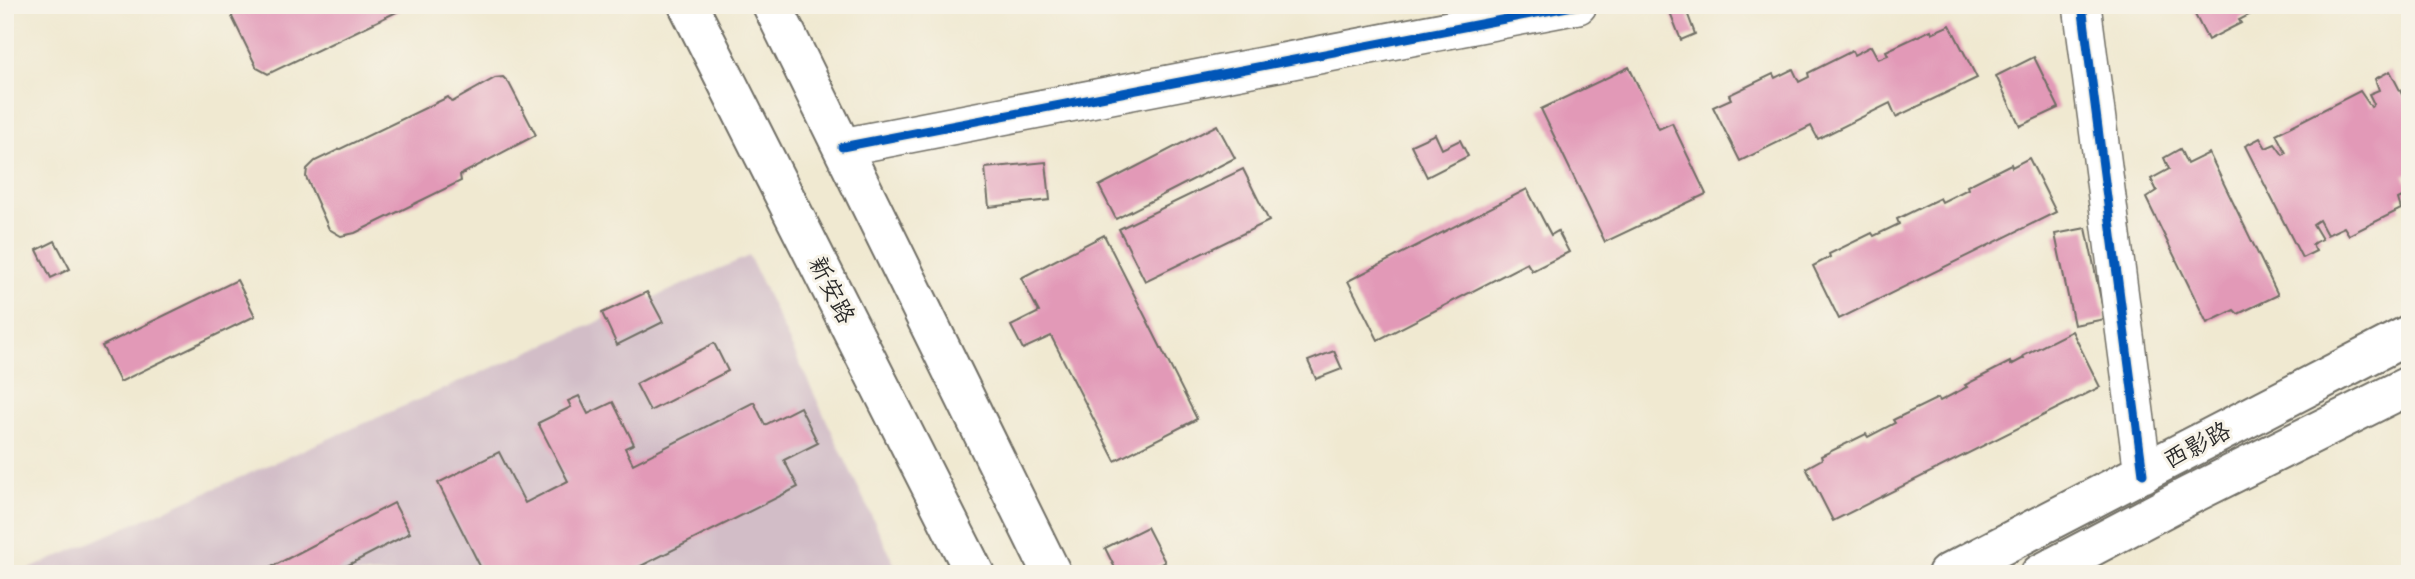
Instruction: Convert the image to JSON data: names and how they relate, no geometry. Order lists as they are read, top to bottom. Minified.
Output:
{"streets":{"main road":["新安路","西影路"]}}
